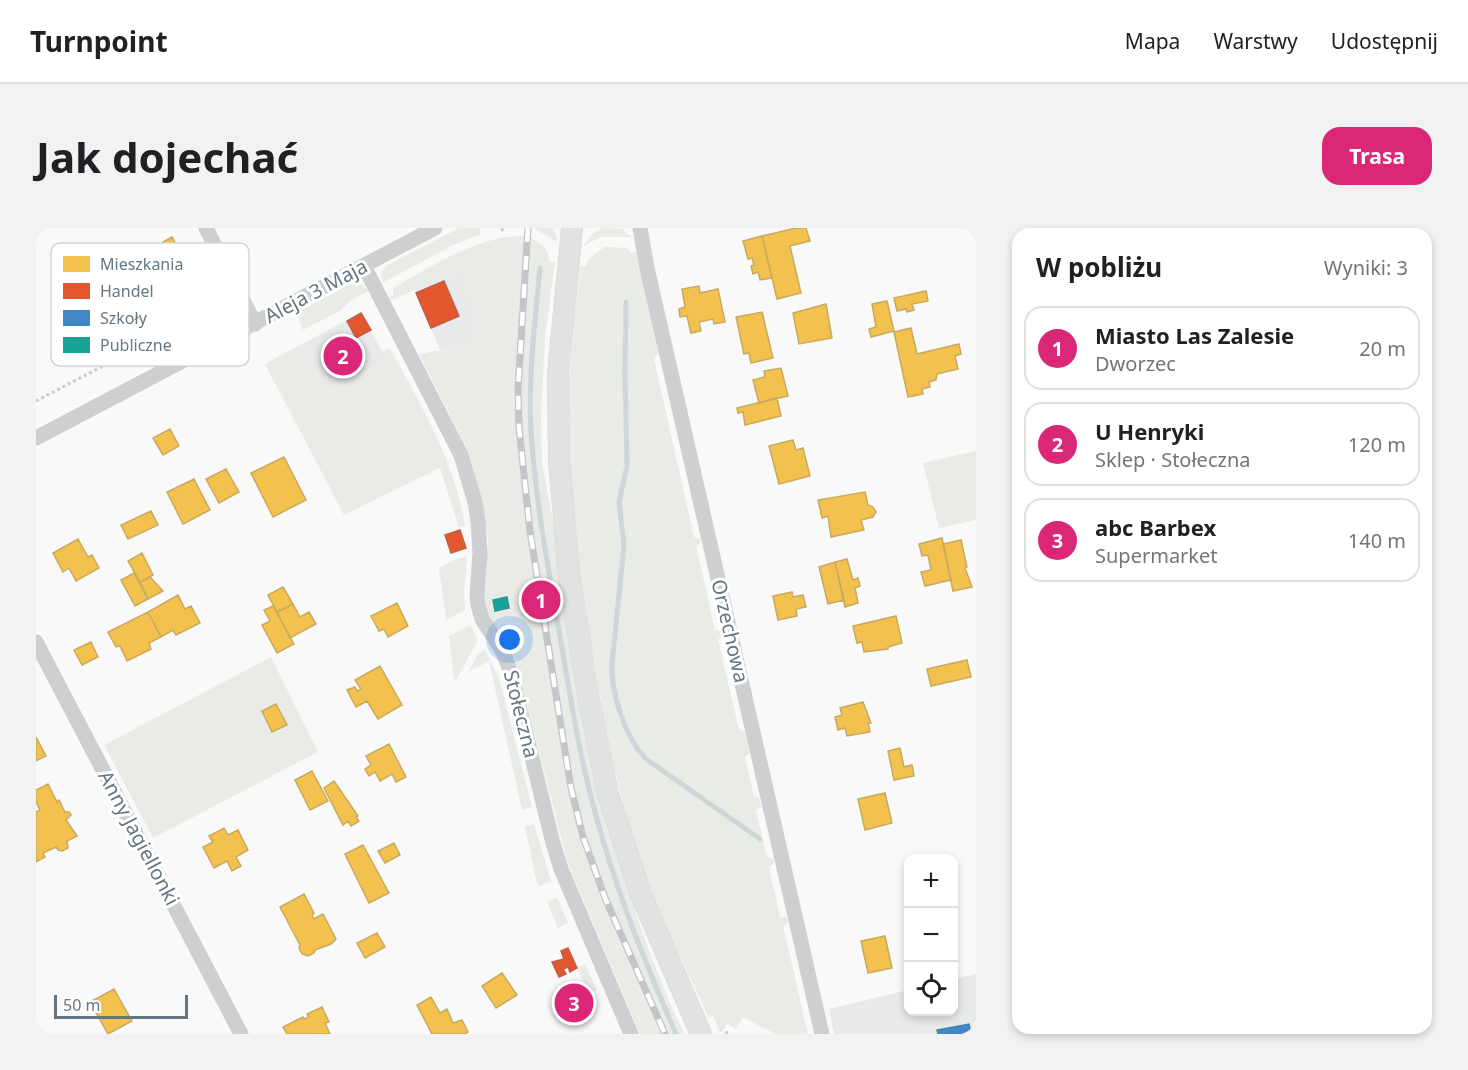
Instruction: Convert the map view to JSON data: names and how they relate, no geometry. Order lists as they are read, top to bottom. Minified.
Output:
{"streets":{"street":["Aleja 3 Maja","Orzechowa","Stołeczna","Anny Jagiellonki"]},"crossings":[["Aleja 3 Maja","Stołeczna"]],"legend":["Mieszkania","Handel","Szkoły","Publiczne"],"scale_bar":"50 m","page":{"header":"Turnpoint","nav":["Mapa","Warstwy","Udostępnij"],"buttons":"Trasa","title":"Jak dojechać","heading":["W pobliżu","Wyniki: 3"],"list":[{"mark":"1","name":"Miasto Las Zalesie","note":"Dworzec","value":"20 m"},{"mark":"2","name":"U Henryki","note":"Sklep · Stołeczna","value":"120 m"},{"mark":"3","name":"abc Barbex","note":"Supermarket","value":"140 m"}],"pins":["2","1","3"],"map_buttons":["+","−"],"scale":"50 m"}}
